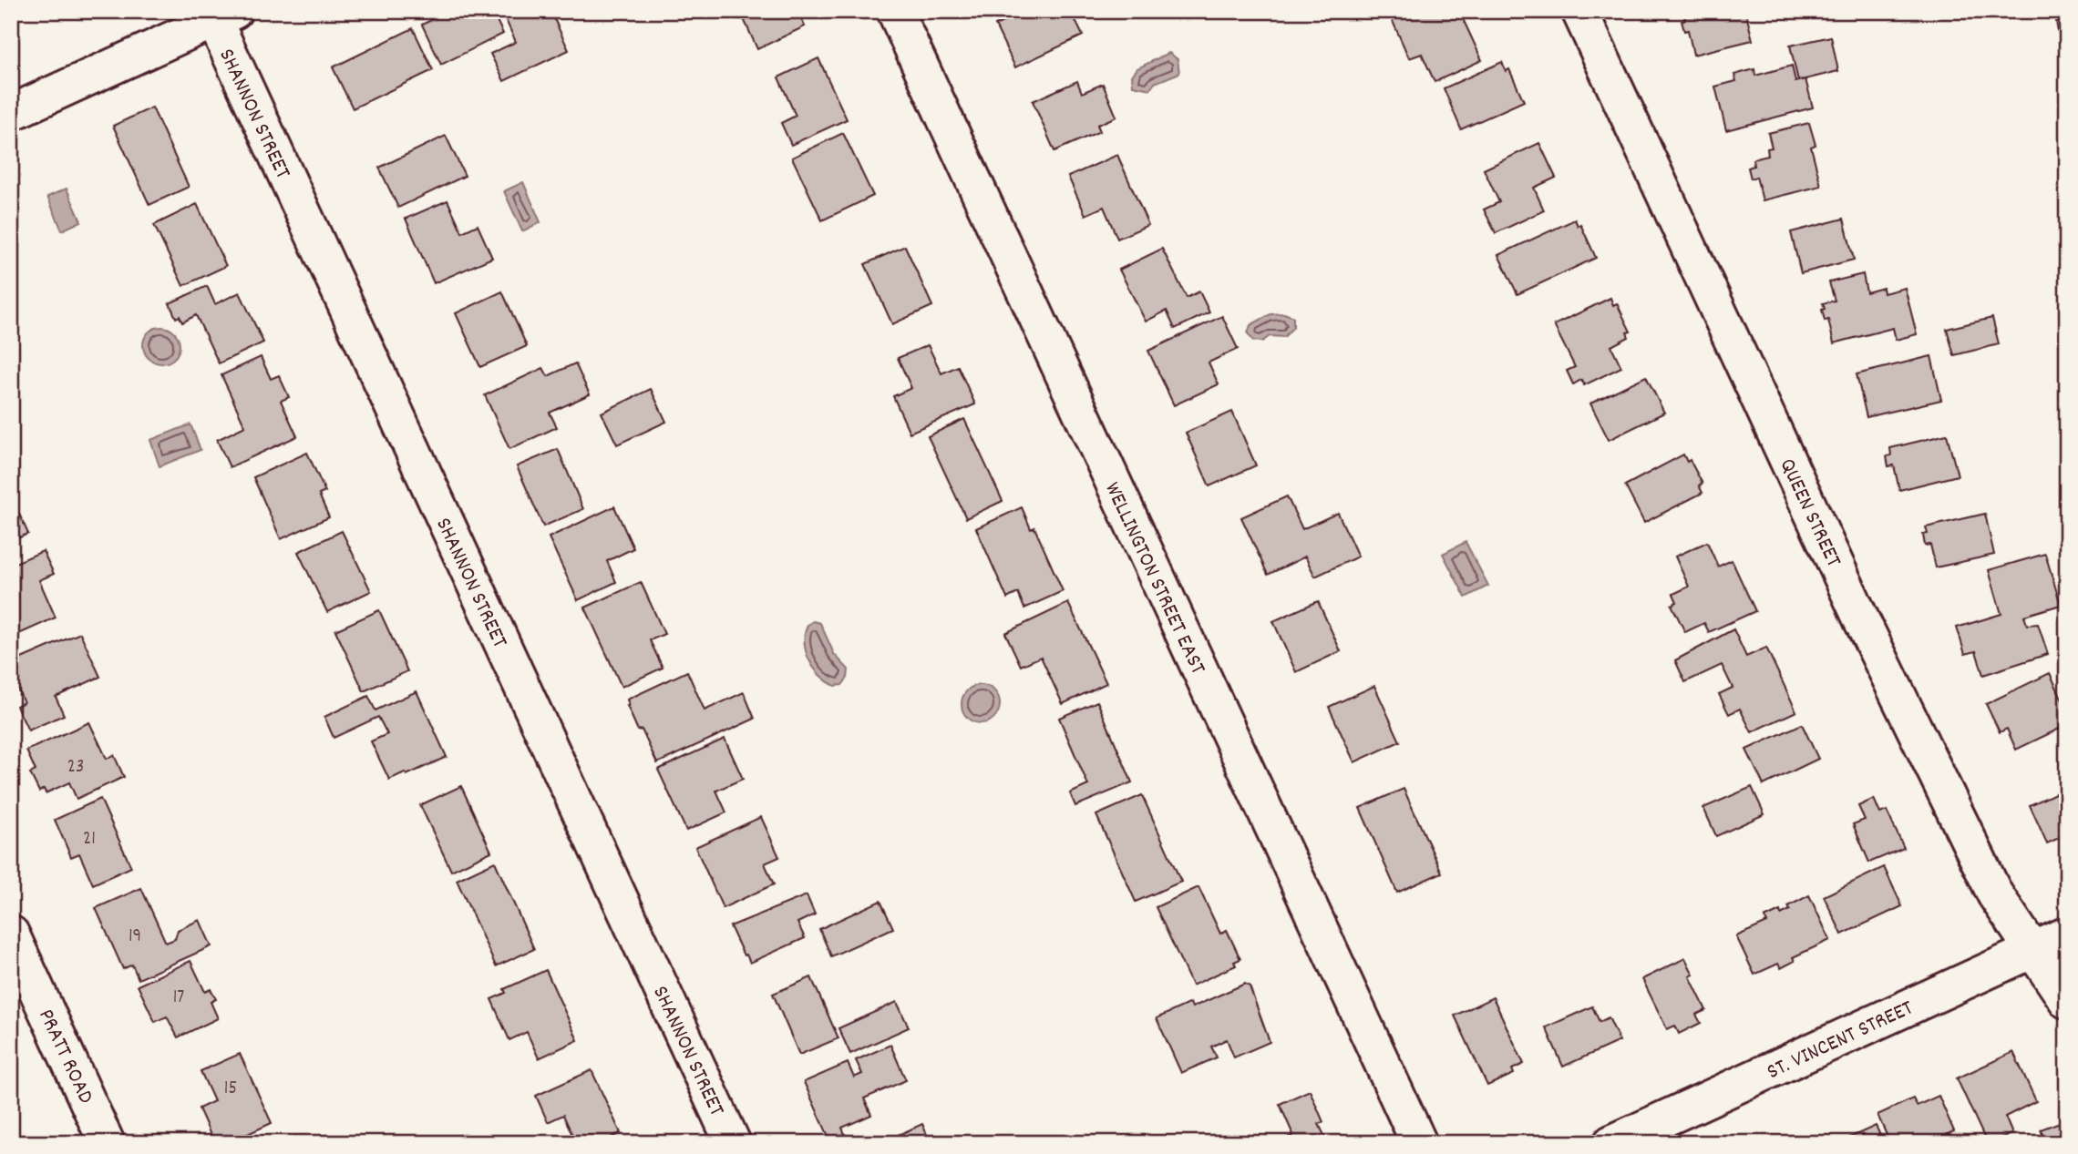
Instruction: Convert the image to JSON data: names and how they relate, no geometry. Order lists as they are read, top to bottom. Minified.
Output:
{"streets":{"street":["SHANNON STREET","QUEEN STREET","WELLINGTON STREET EAST","ST. VINCENT STREET","PRATT ROAD"]},"crossings":[["QUEEN STREET","ST. VINCENT STREET"]],"house_numbers":["23","21","19","17","15"]}
